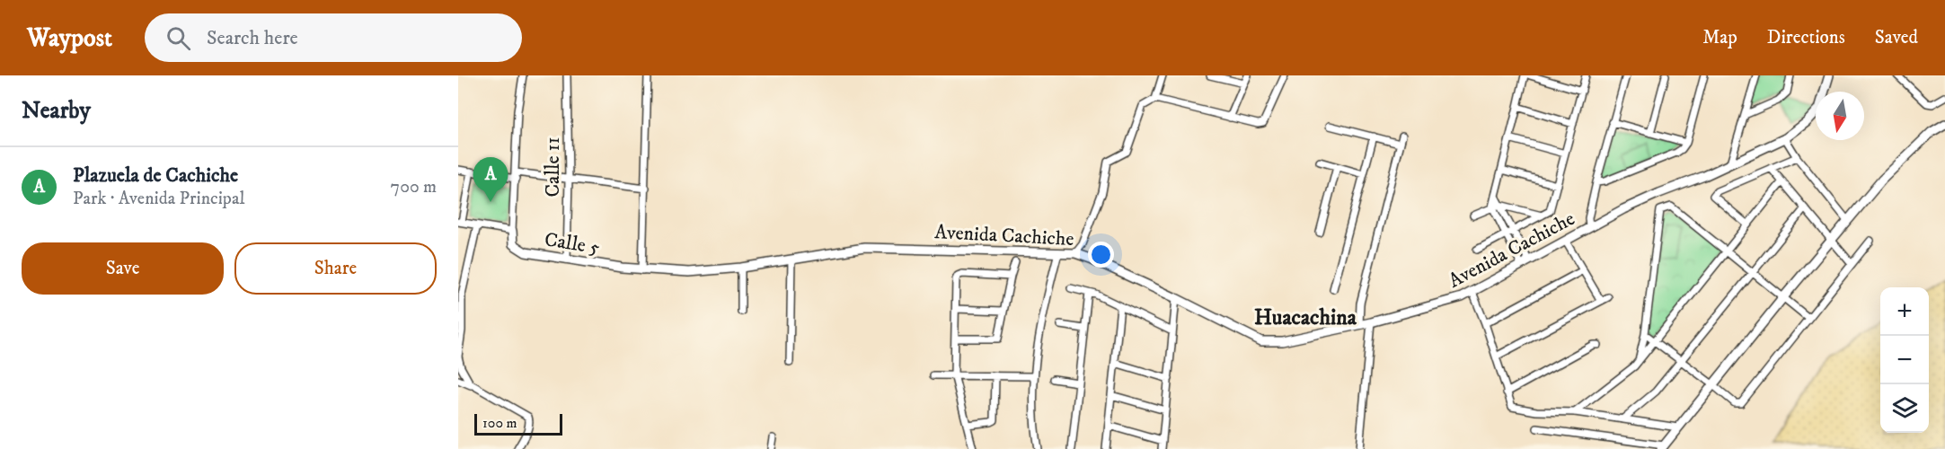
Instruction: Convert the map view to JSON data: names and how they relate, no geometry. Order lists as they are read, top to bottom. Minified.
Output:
{"streets":{"street":["Calle 11","Avenida Cachiche","Calle 5"]},"crossings":[["Calle 11","Calle 5"],["Avenida Cachiche","Calle 5"]],"districts":["Huacachina"],"scale_bar":"100 m","north":"bottom","page":{"header":"Waypost","search":"Search here","nav":["Map","Directions","Saved"],"heading":"Nearby","list":[{"mark":"A","name":"Plazuela de Cachiche","note":"Park · Avenida Principal","value":"700 m"}],"pins":"A","buttons":["Save","Share"],"map_buttons":["+","−"],"scale":"100 m"}}
